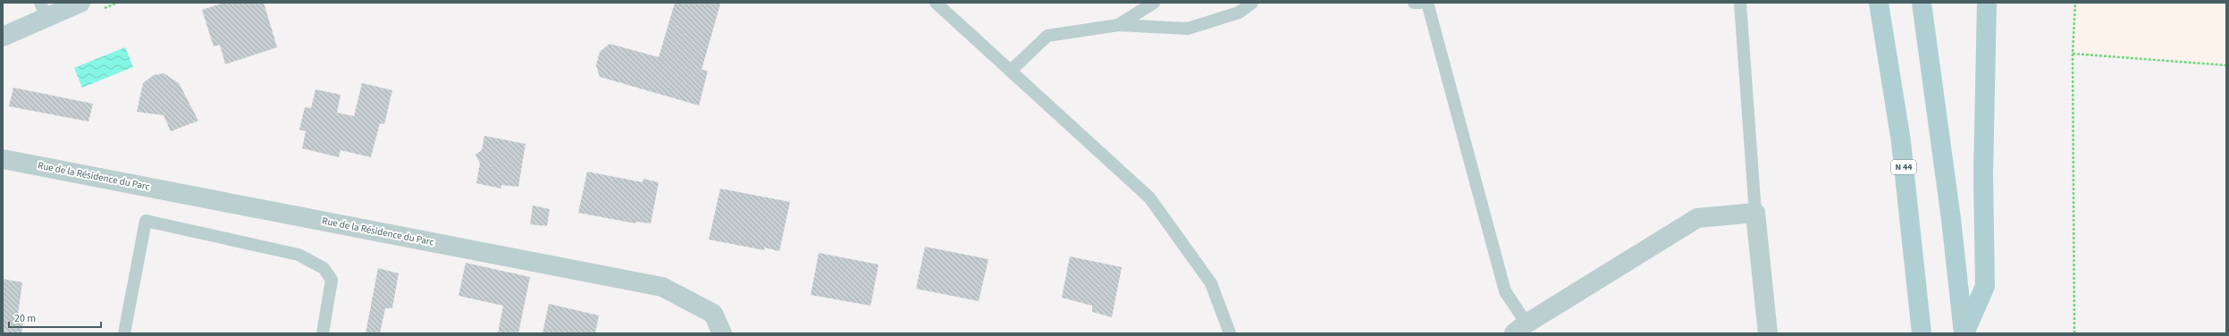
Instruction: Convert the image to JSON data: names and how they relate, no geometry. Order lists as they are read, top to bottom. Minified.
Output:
{"streets":{"main road":["N 44"],"street":["Rue de la Résidence du Parc"]},"scale_bar":"20 m"}
